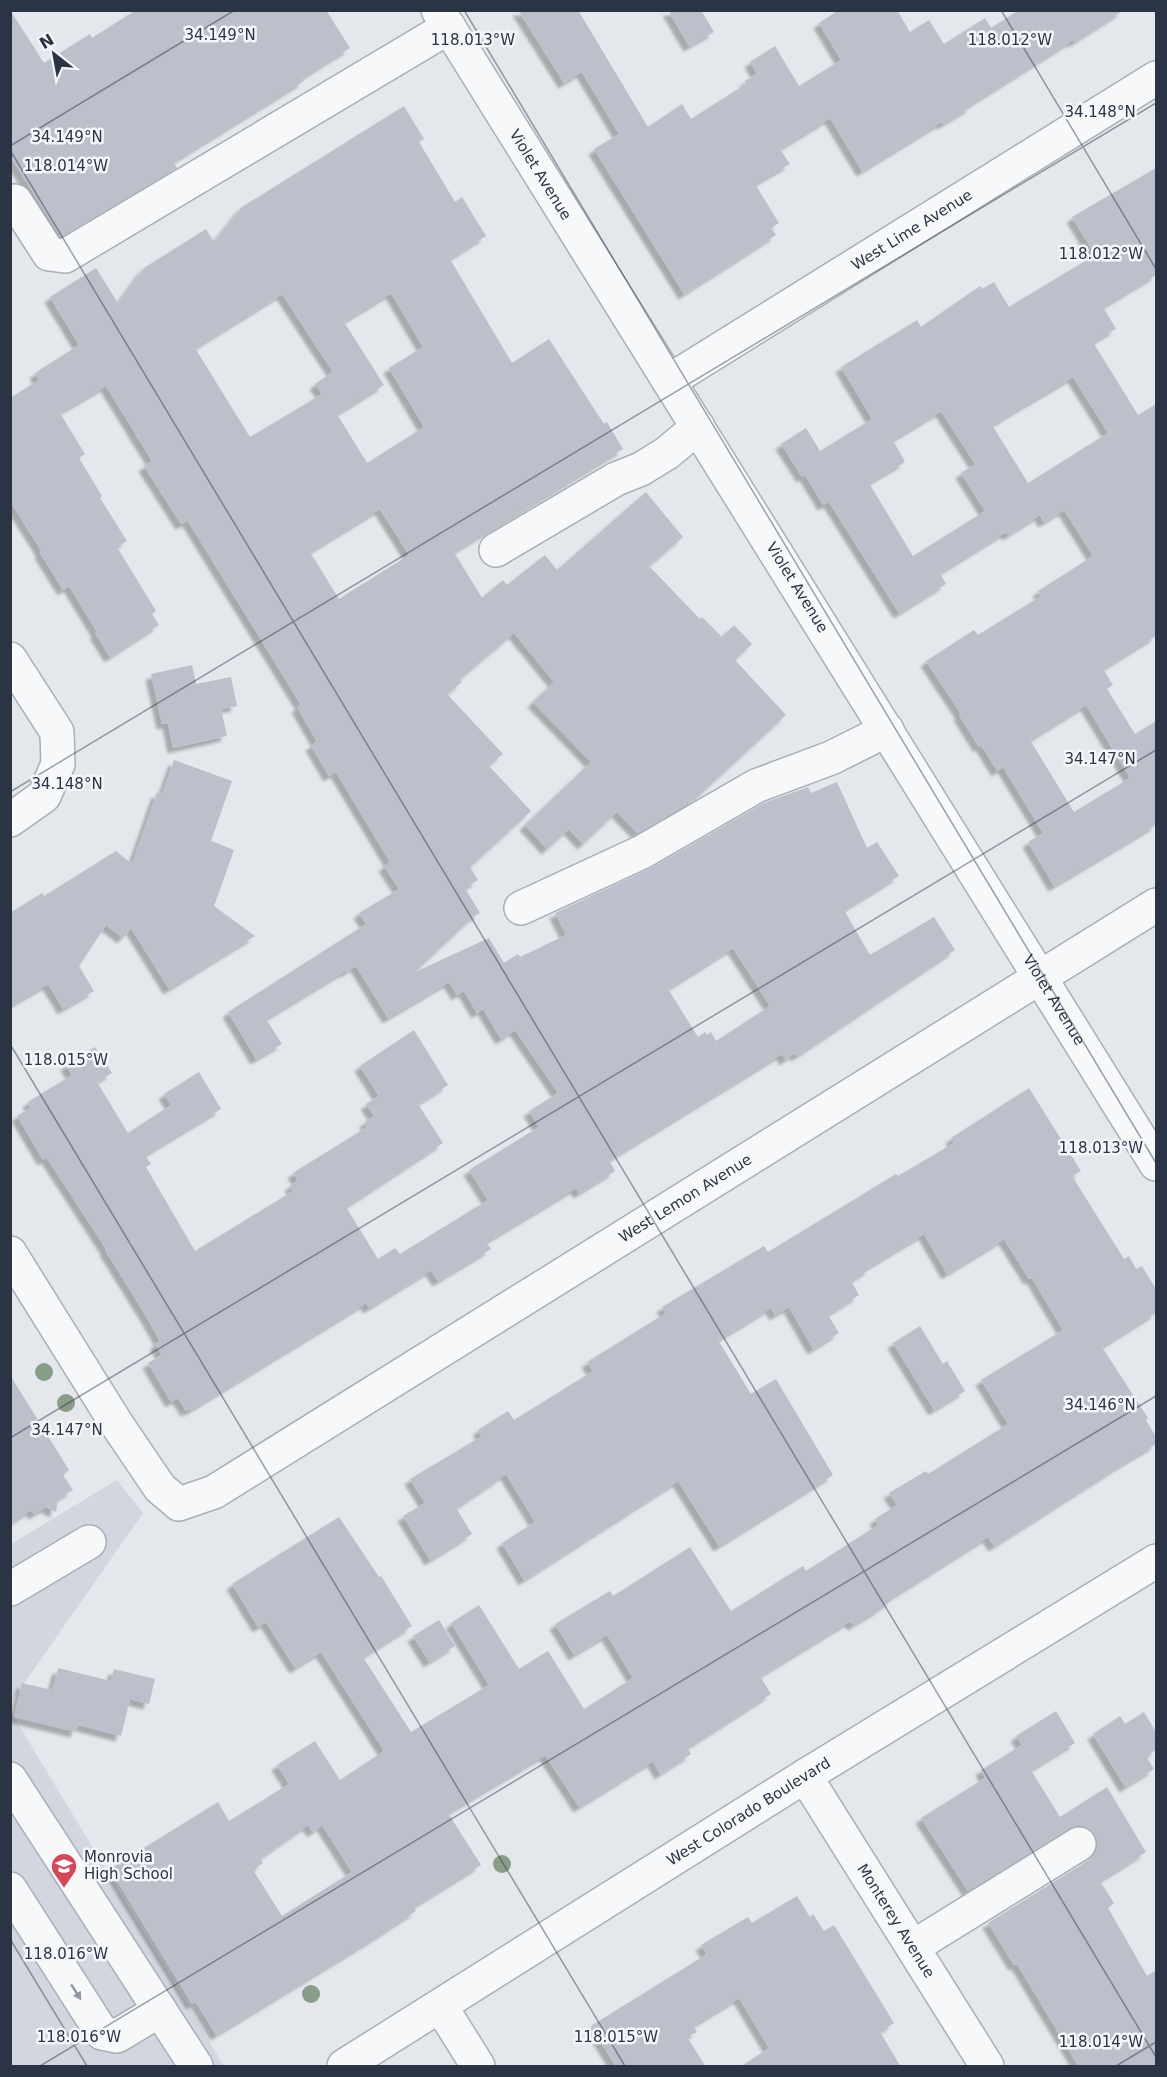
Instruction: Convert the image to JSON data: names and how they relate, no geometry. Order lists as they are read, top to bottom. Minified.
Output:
{"streets":{"street":["Violet Avenue","West Lime Avenue","West Lemon Avenue","West Colorado Boulevard","Monterey Avenue"]},"crossings":[["Violet Avenue","West Lime Avenue"],["Violet Avenue","West Lemon Avenue"],["West Colorado Boulevard","Monterey Avenue"]],"places":{"school or university":["Monrovia High School"]},"north":"top left","coordinates":["34.149°N","118.013°W","118.012°W","34.148°N","118.014°W","34.147°N","118.015°W","34.146°N","118.016°W"]}
